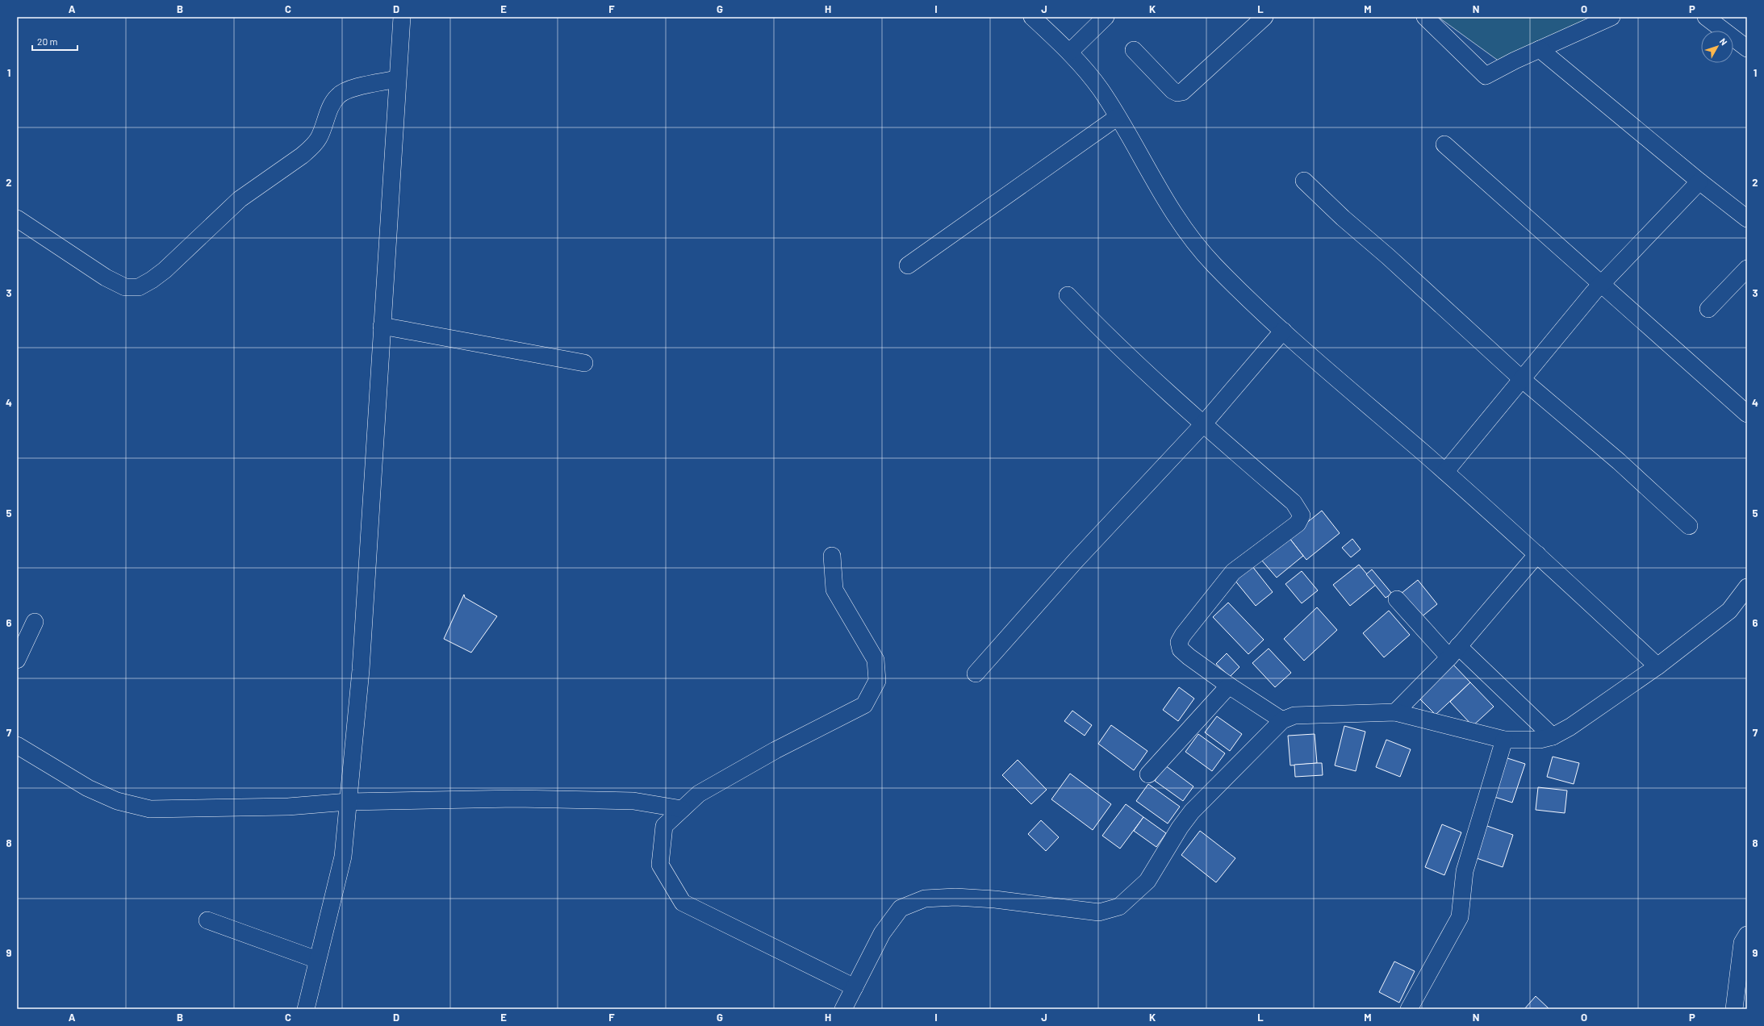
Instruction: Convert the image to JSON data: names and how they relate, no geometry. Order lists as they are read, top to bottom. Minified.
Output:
{"scale_bar":"20 m","north":"top right","grid":{"columns":["A","B","C","D","E","F","G","H","I","J","K","L","M","N","O","P"],"rows":["1","2","3","4","5","6","7","8","9"]}}
